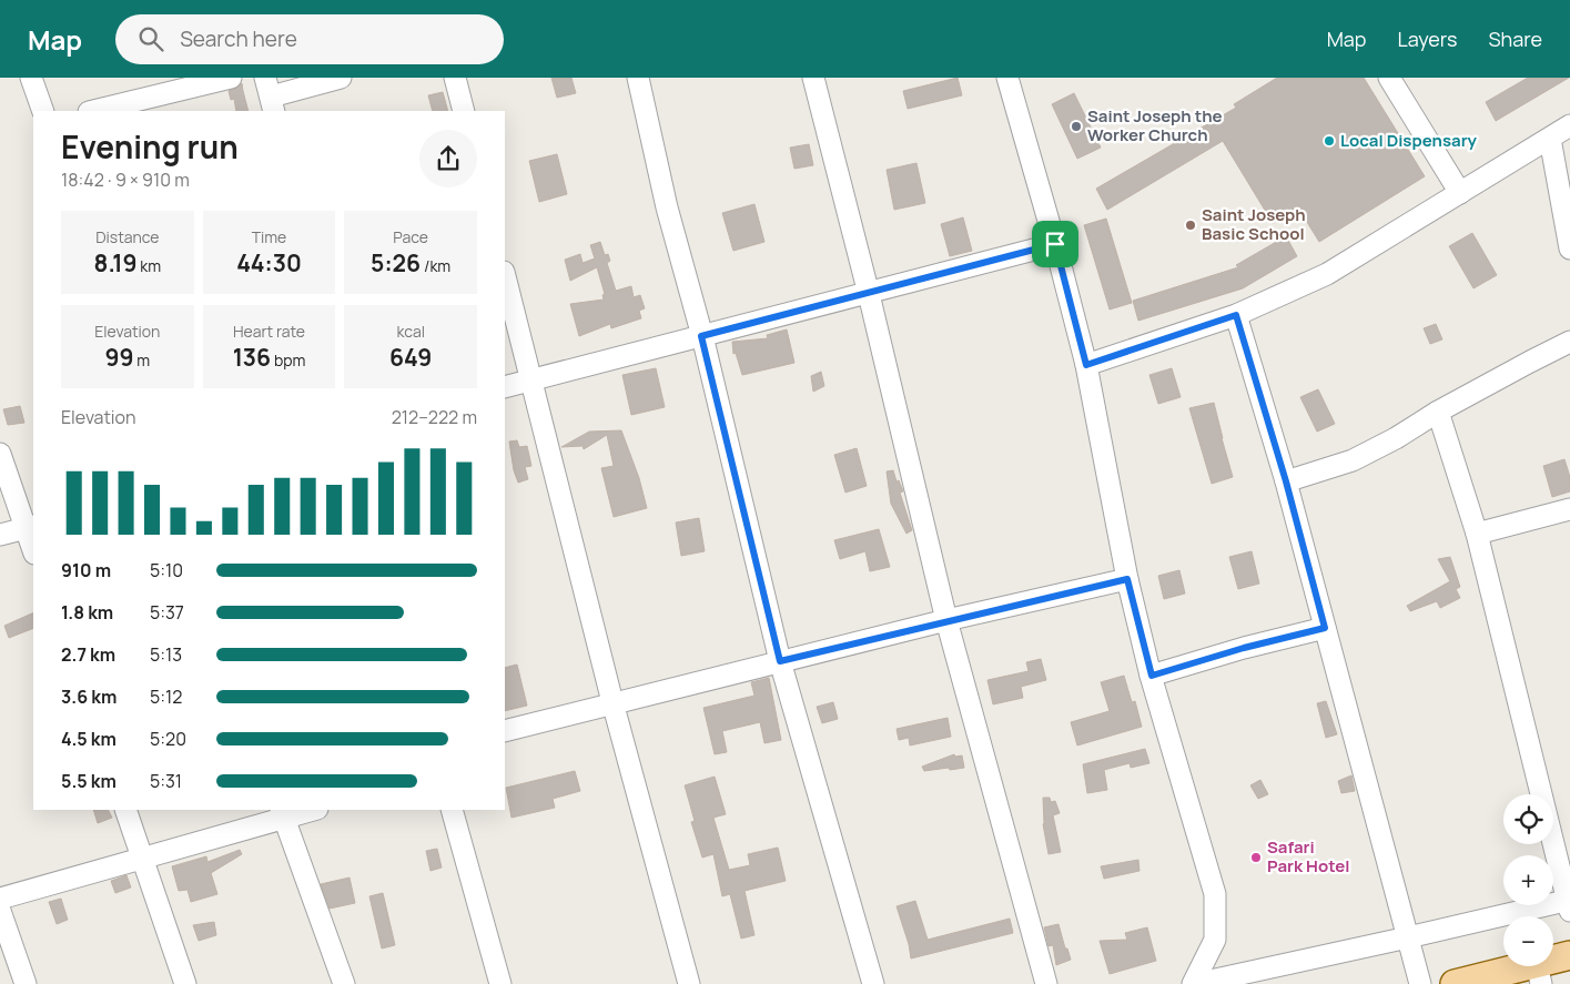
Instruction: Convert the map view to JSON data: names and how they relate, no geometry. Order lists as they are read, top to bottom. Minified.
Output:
{"places":["Saint Joseph the Worker Church","Local Dispensary","Saint Joseph Basic School","Safari Park Hotel"],"page":{"header":"Map","search":"Search here","nav":["Map","Layers","Share"],"heading":["Evening run","18:42 · 9 × 910 m"],"stats":[["Distance","8.19 km"],["Time","44:30"],["Pace","5:26 /km"],["Elevation","99 m"],["Heart rate","136 bpm"],["kcal","649"]],"chart":["Elevation","212–222 m"],"list":[{"name":"910 m","note":"5:10"},{"name":"1.8 km","note":"5:37"},{"name":"2.7 km","note":"5:13"},{"name":"3.6 km","note":"5:12"},{"name":"4.5 km","note":"5:20"},{"name":"5.5 km","note":"5:31"}],"map_buttons":["+","−"]}}
